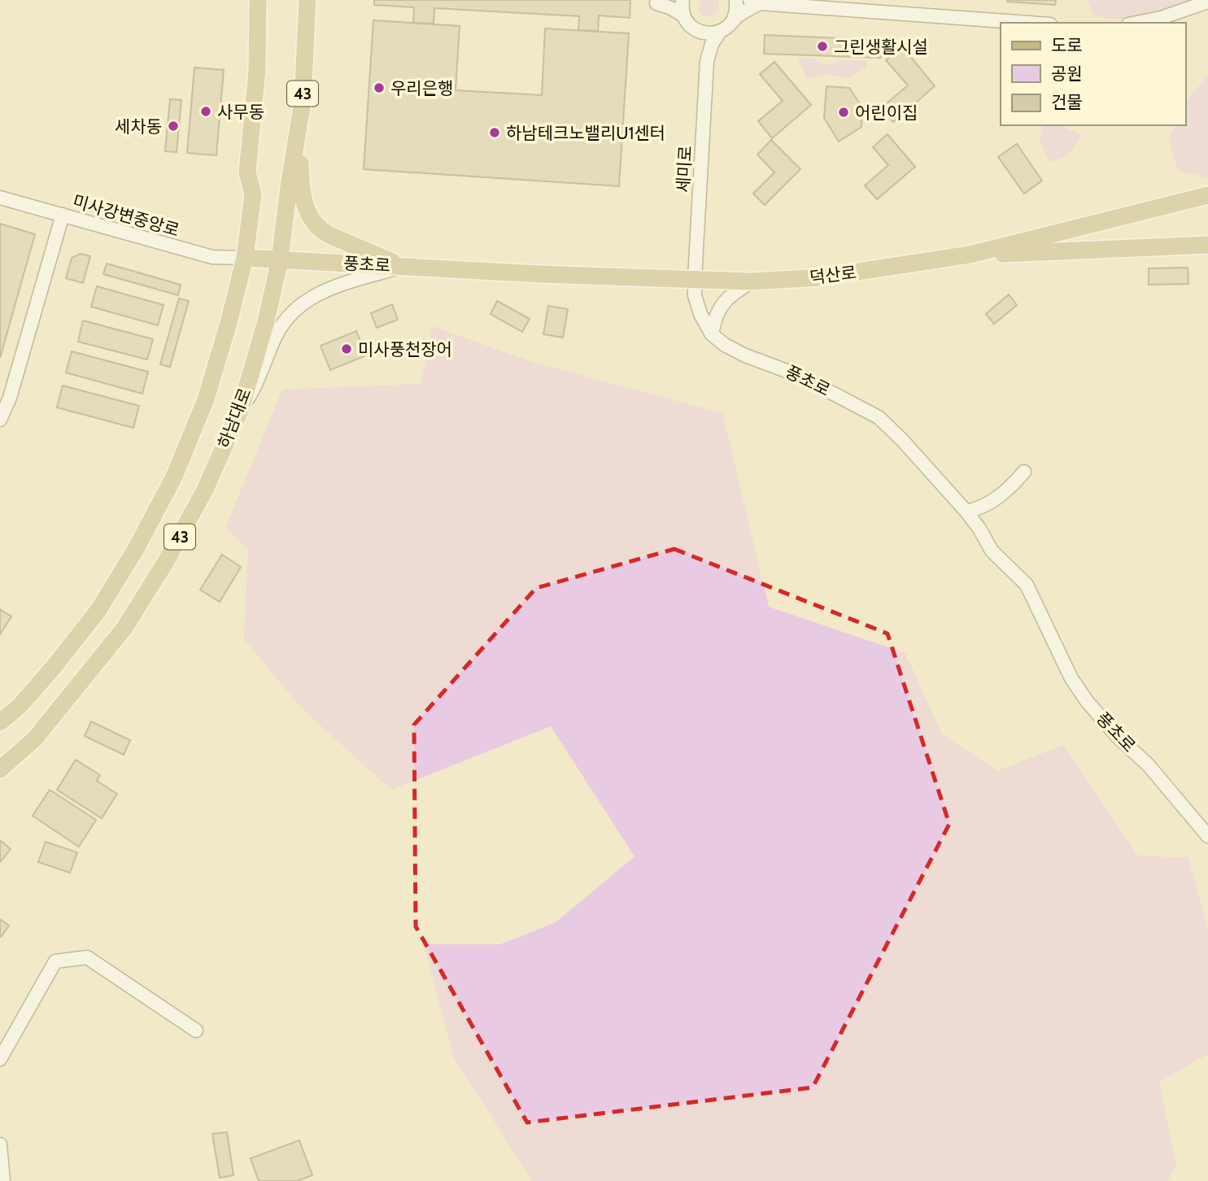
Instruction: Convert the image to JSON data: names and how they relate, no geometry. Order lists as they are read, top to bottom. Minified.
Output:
{"streets":{"main road":["43","풍초로","덕산로","하남대로"],"street":["세미로","미사강변중앙로"]},"crossings":[["세미로","풍초로"],["세미로","덕산로"],["미사강변중앙로","풍초로"],["미사강변중앙로","하남대로"],["풍초로","덕산로"],["풍초로","하남대로"]],"places":["그린생활시설","우리은행","사무동","어린이집","세차동","하남테크노밸리U1센터","미사풍천장어"],"legend":["도로","공원","건물"]}
